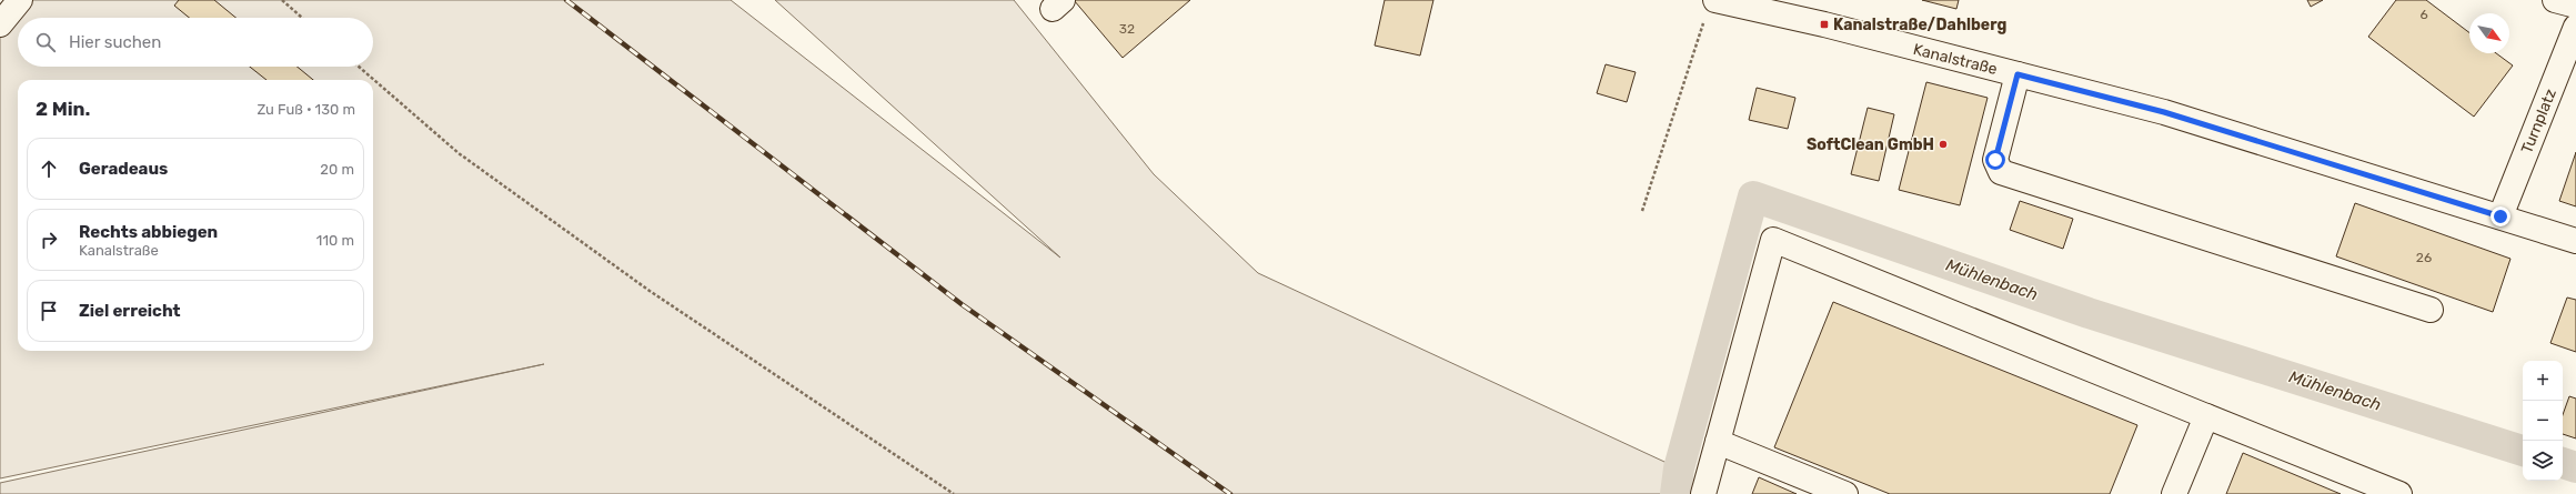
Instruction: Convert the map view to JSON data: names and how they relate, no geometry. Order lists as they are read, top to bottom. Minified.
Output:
{"streets":{"street":["Kanalstraße","Turnplatz"]},"crossings":[["Kanalstraße","Turnplatz"]],"water":["Mühlenbach"],"places":{"transit":["Kanalstraße/Dahlberg"],"other":["SoftClean GmbH"]},"house_numbers":["6","32","26"],"north":"bottom right","page":{"search":"Hier suchen","heading":["2 Min.","Zu Fuß · 130 m"],"list":[["Geradeaus","20 m"],["Rechts abbiegen","Kanalstraße","110 m"],"Ziel erreicht"],"map_buttons":["+","−"]}}
